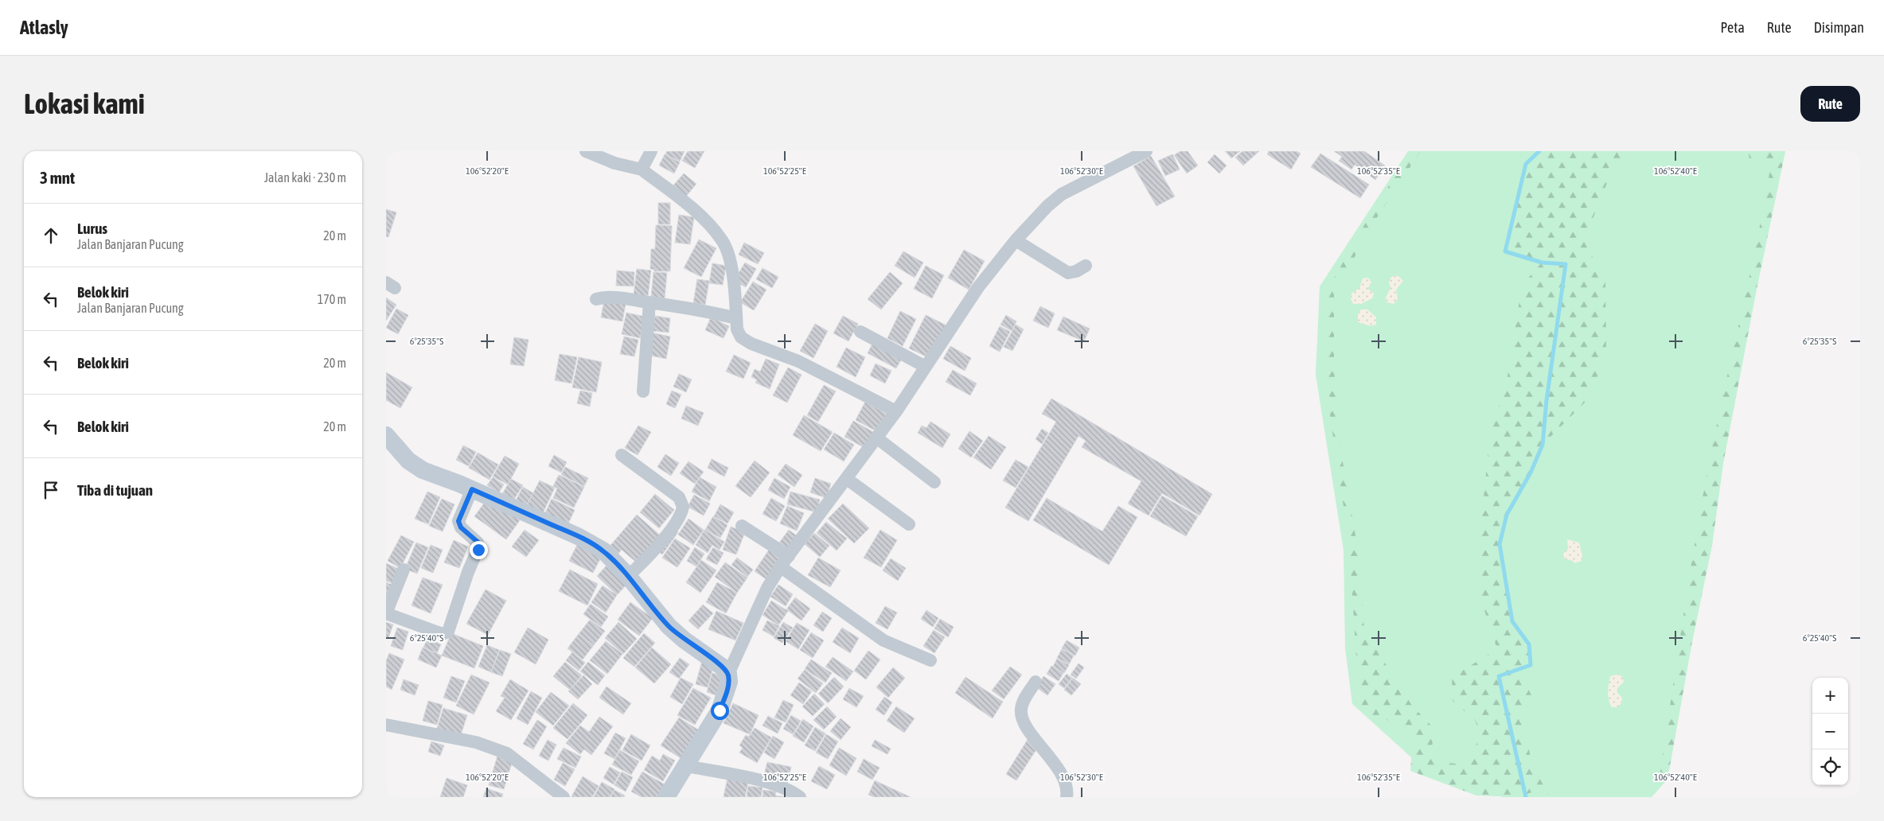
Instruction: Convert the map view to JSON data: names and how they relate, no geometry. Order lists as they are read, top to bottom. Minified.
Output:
{"page":{"header":"Atlasly","nav":["Peta","Rute","Disimpan"],"buttons":"Rute","title":"Lokasi kami","heading":["3 mnt","Jalan kaki · 230 m"],"list":[["Lurus","Jalan Banjaran Pucung","20 m"],["Belok kiri","Jalan Banjaran Pucung","170 m"],["Belok kiri","20 m"],["Belok kiri","20 m"],"Tiba di tujuan"],"map_buttons":["+","−"]},"coordinates":["106°52'20\"E","106°52'25\"E","106°52'30\"E","106°52'35\"E","106°52'40\"E","6°25'35\"S","6°25'40\"S"]}
